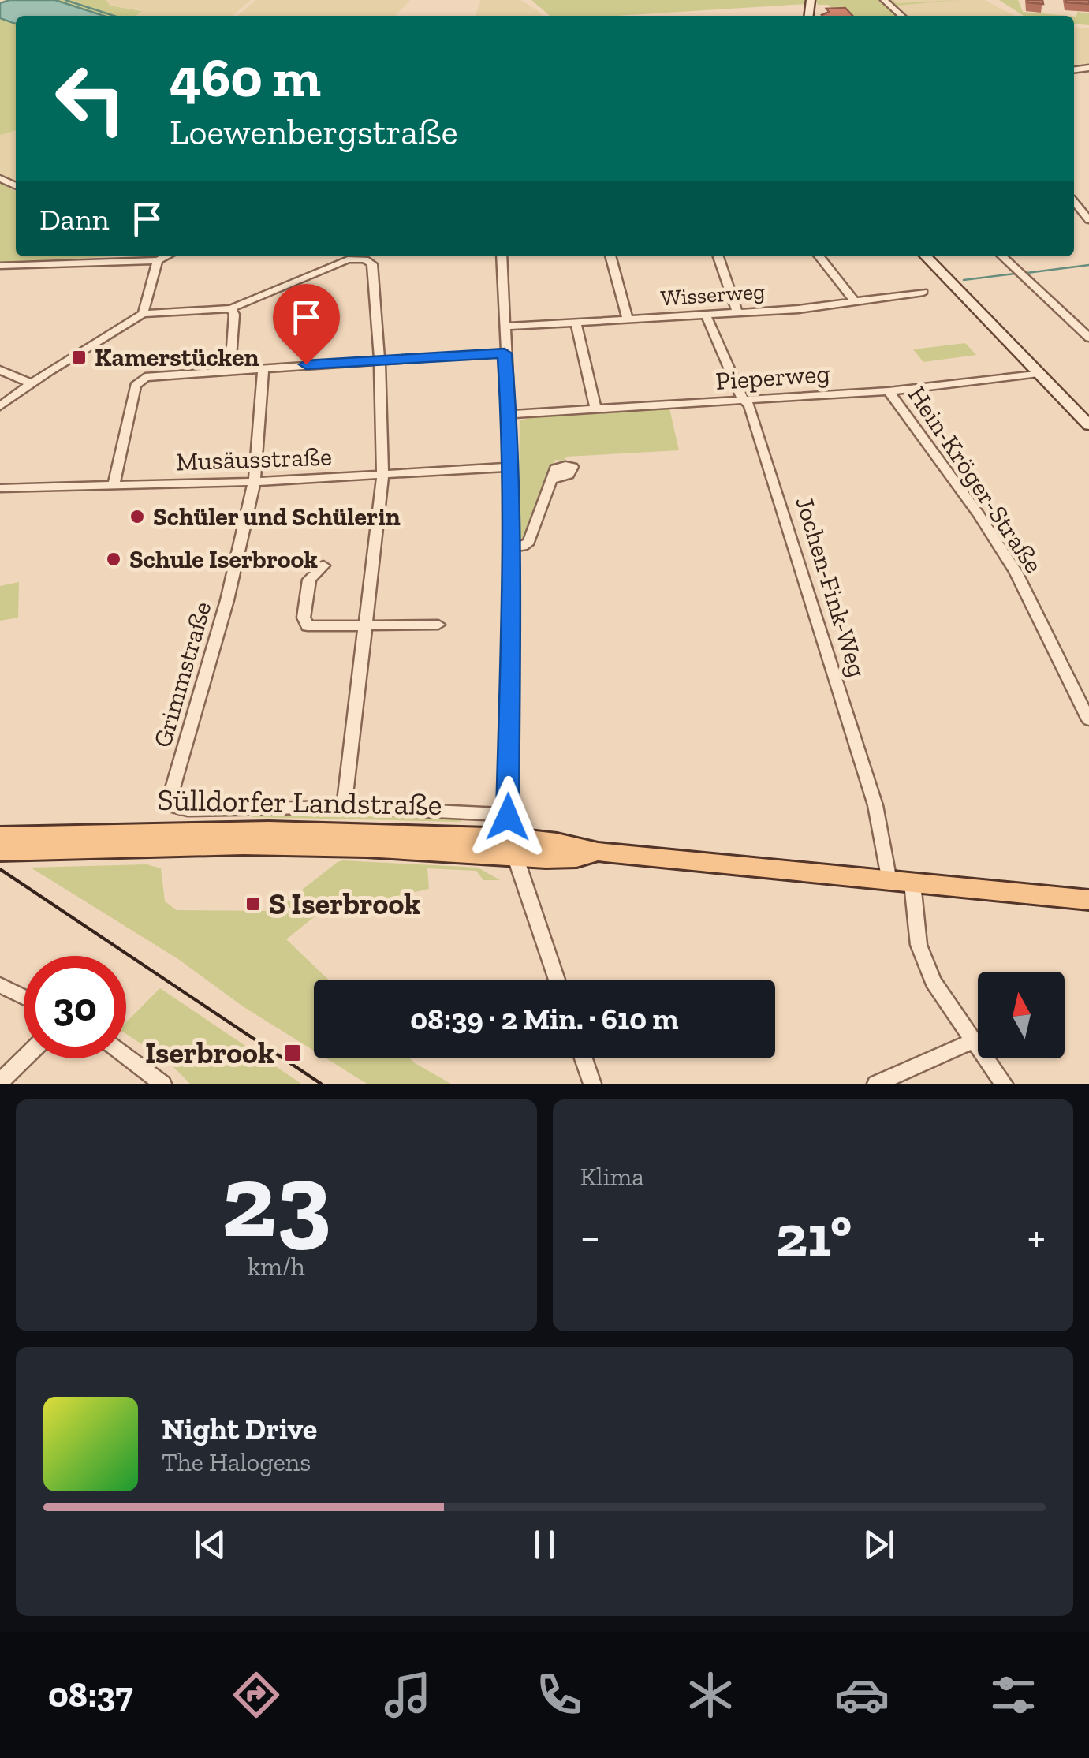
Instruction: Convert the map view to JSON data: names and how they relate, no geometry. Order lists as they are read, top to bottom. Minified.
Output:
{"streets":{"main road":["Sülldorfer Landstraße"],"street":["Wisserweg","Pieperweg","Musäusstraße","Hein-Kröger-Straße","Jochen-Fink-Weg","Grimmstraße"]},"crossings":[["Wisserweg","Jochen-Fink-Weg"],["Pieperweg","Hein-Kröger-Straße"],["Pieperweg","Jochen-Fink-Weg"],["Musäusstraße","Grimmstraße"],["Jochen-Fink-Weg","Sülldorfer Landstraße"],["Grimmstraße","Sülldorfer Landstraße"]],"places":{"transit":["Kamerstücken","S Iserbrook","Iserbrook"],"other":["Schüler und Schülerin","Schule Iserbrook"]},"north":"top","page":{"turn":["460 m","Loewenbergstraße"],"then":"Dann","limit":"30","trip":"08:39 · 2 Min. · 610 m","tile":[["23","km/h"],"Klima"],"heat":["−","21°","+"],"song":["Night Drive","The Halogens"],"tabs":"08:37"}}
